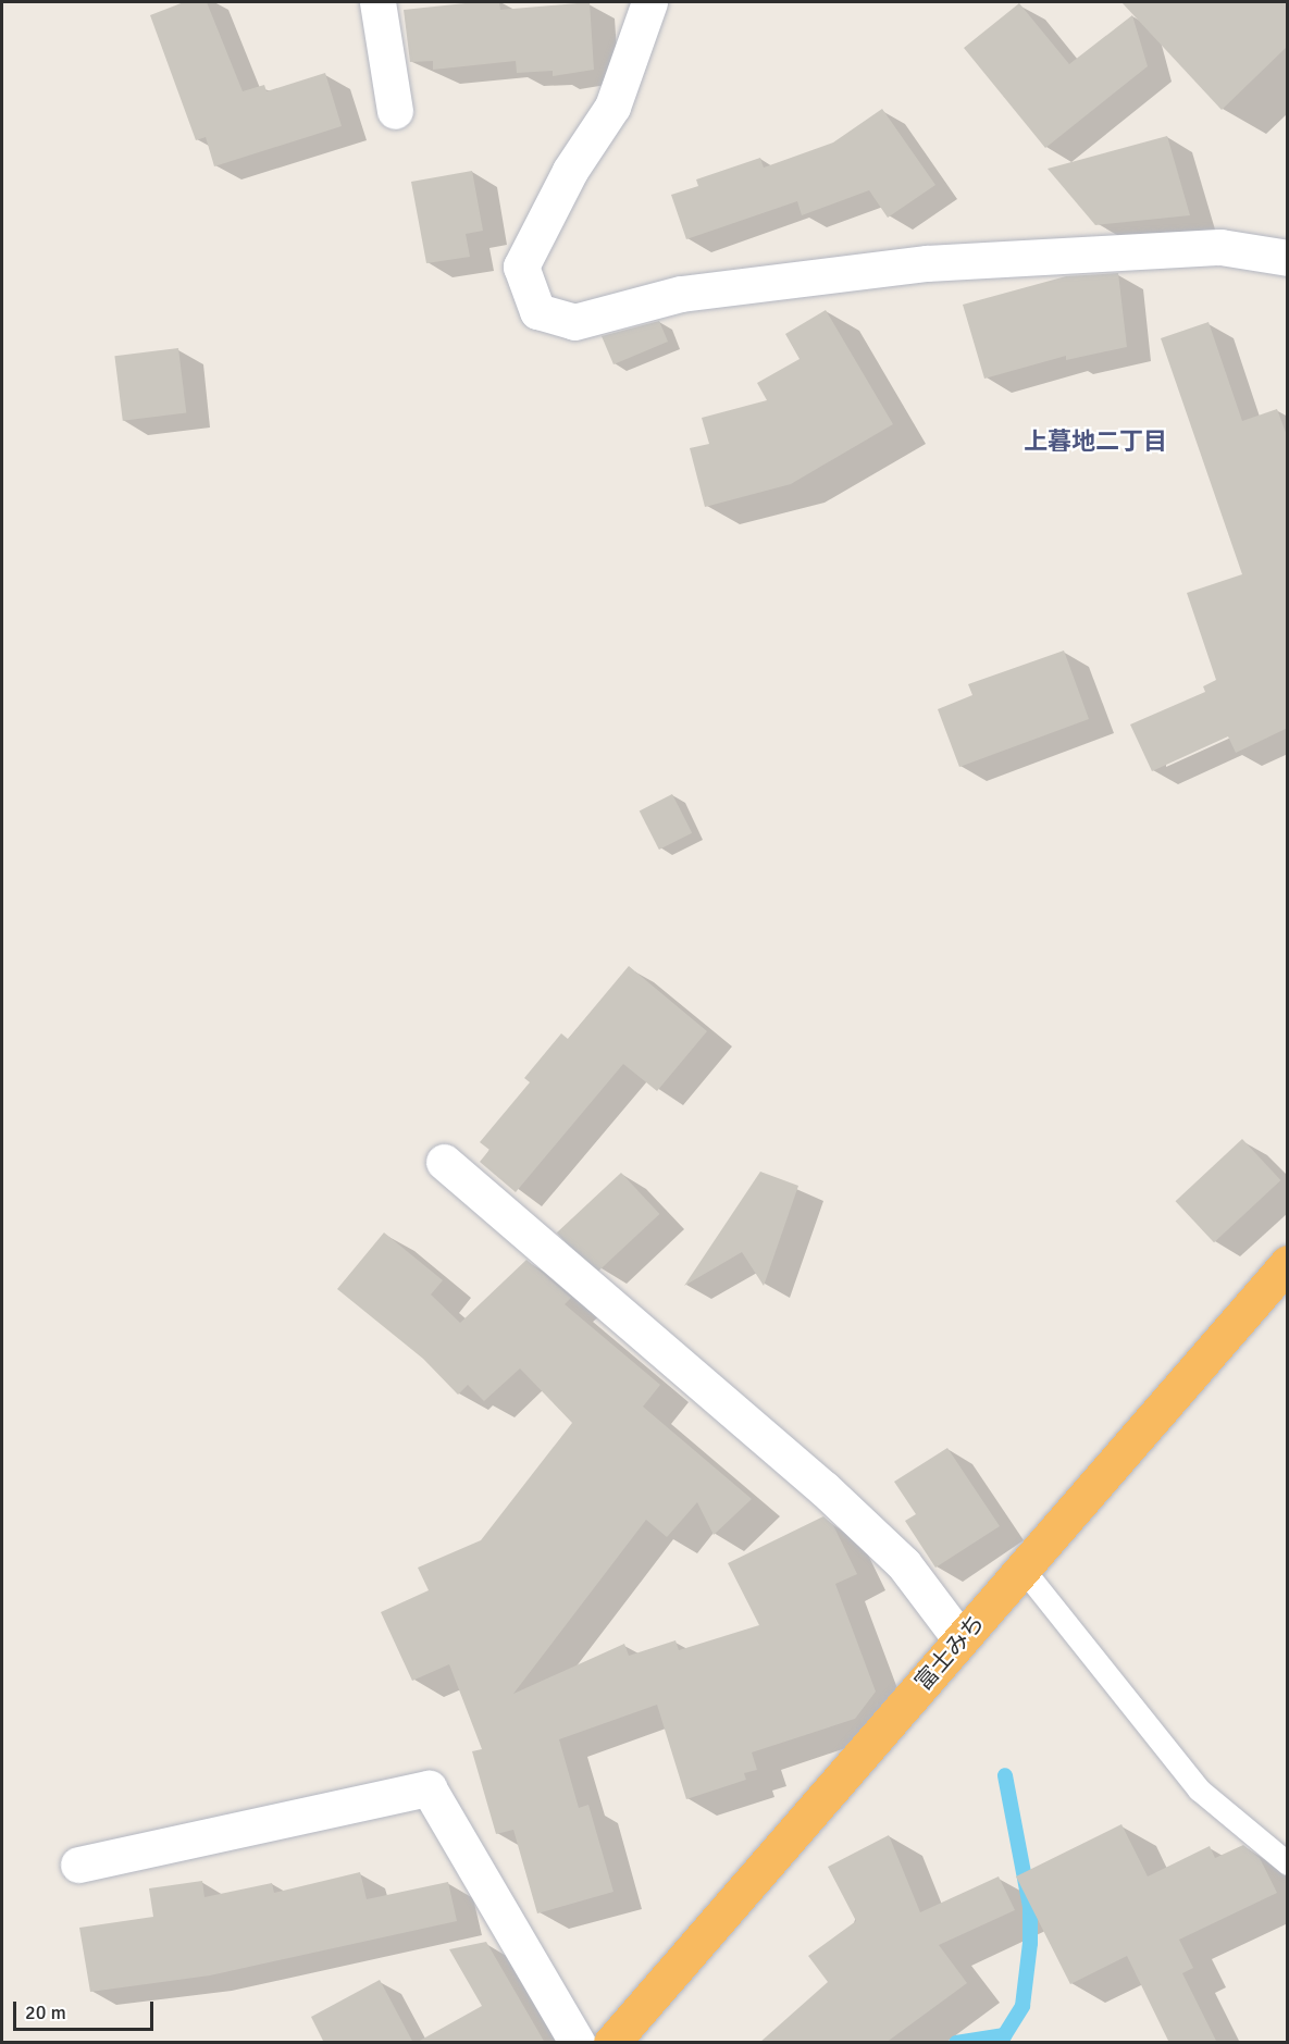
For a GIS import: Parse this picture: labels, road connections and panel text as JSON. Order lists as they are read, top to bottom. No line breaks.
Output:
{"streets":{"highway":["富士みち"]},"districts":["上暮地二丁目"],"scale_bar":"20 m"}
